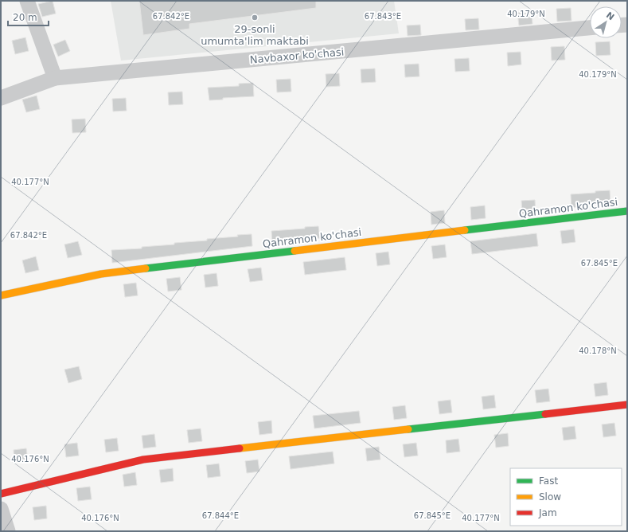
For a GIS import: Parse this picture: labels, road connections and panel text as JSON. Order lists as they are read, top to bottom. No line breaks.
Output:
{"streets":{"street":["Navbaxor ko'chasi","Qahramon ko'chasi"]},"places":["29-sonli umumta'lim maktabi"],"legend":["Fast","Slow","Jam"],"scale_bar":"20 m","north":"top right","coordinates":["40.179°N","67.842°E","67.843°E","40.177°N","67.845°E","40.178°N","40.176°N","67.844°E"]}
